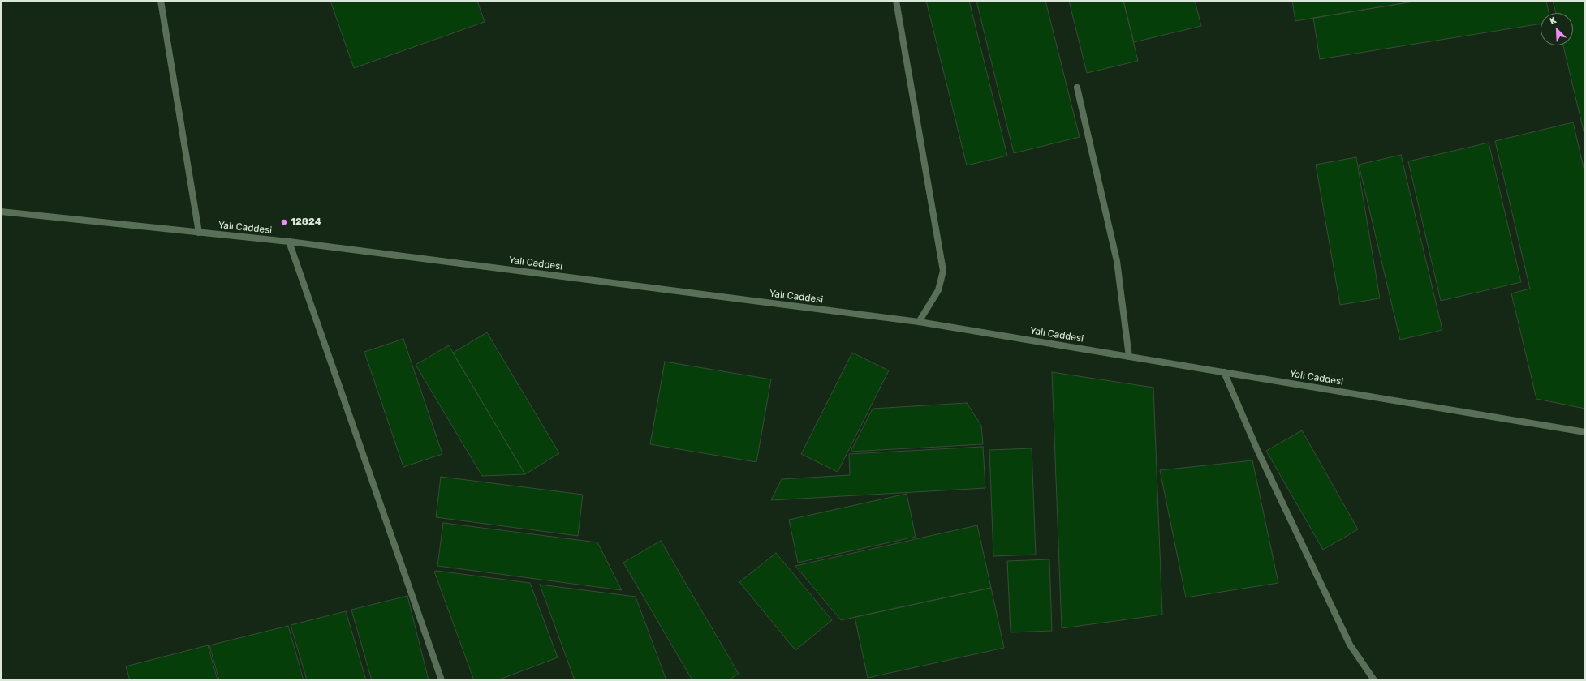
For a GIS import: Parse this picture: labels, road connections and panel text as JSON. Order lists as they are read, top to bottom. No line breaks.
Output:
{"streets":{"street":["Yalı Caddesi"]},"places":["12824"],"north":"top left"}
